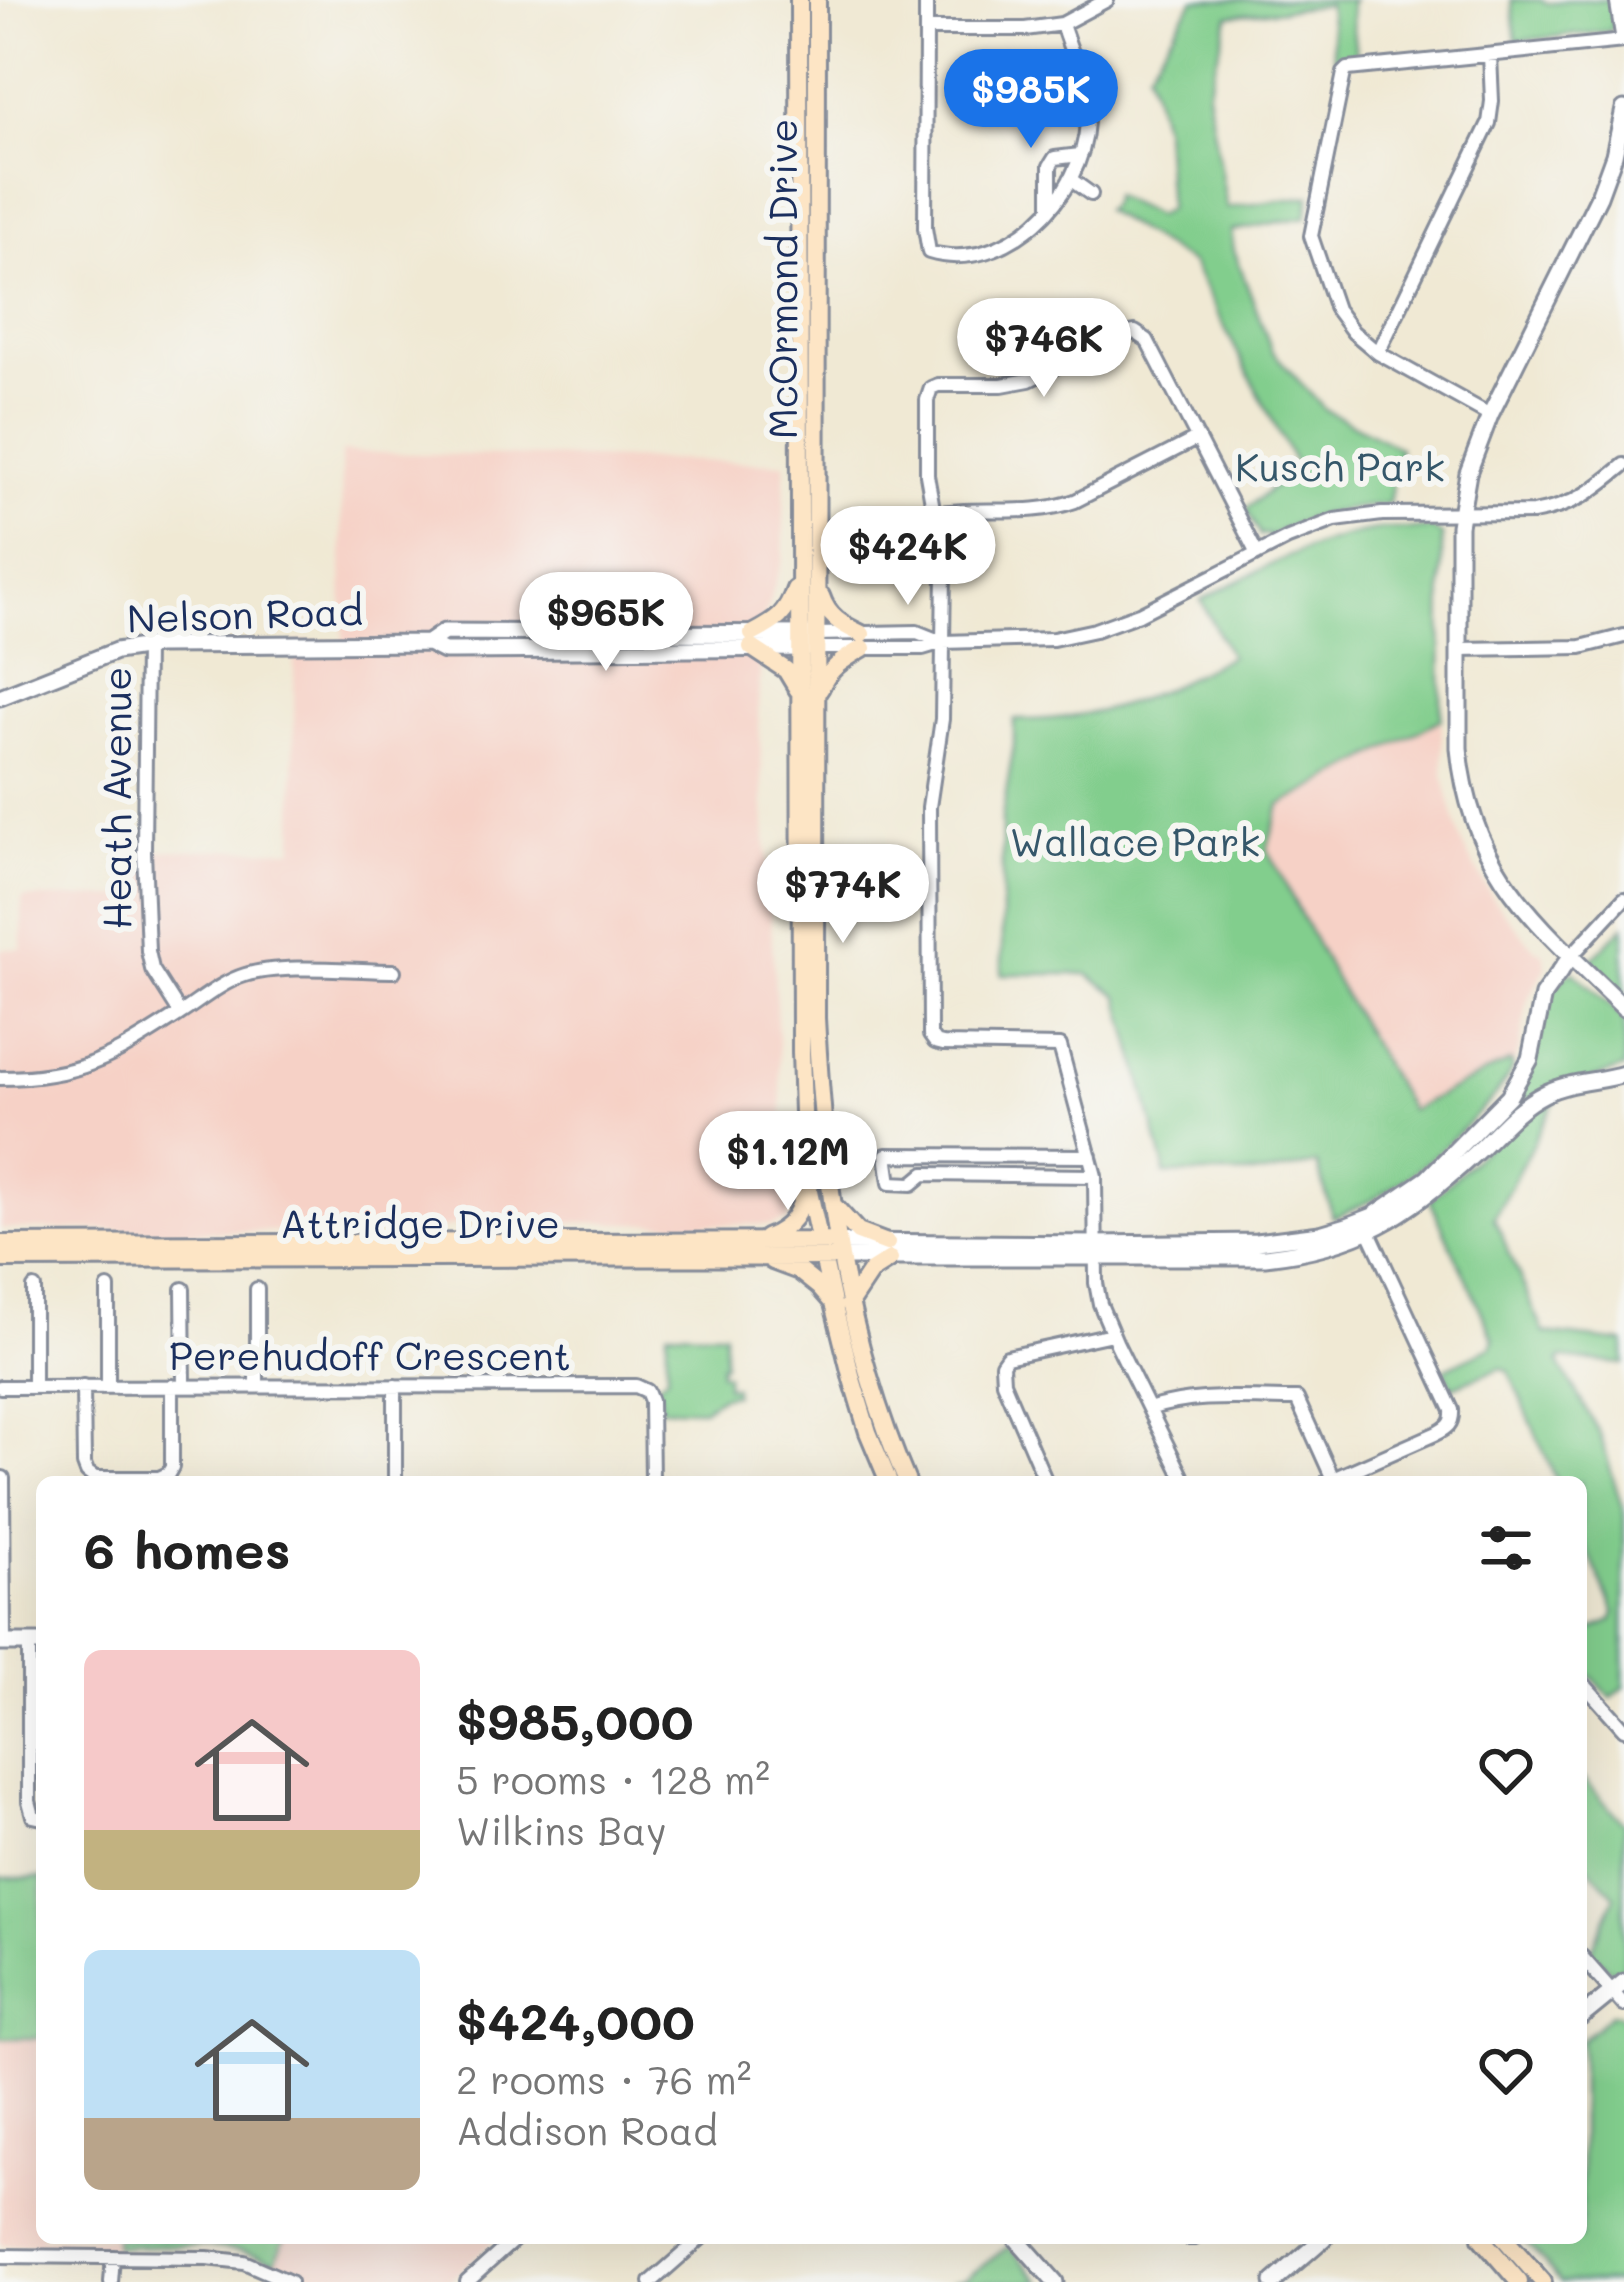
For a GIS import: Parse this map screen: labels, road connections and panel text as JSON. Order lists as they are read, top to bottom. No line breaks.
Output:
{"streets":{"main road":["McOrmond Drive","Attridge Drive"],"street":["Nelson Road","Heath Avenue","Perehudoff Crescent"]},"crossings":[["McOrmond Drive","Nelson Road"],["McOrmond Drive","Attridge Drive"],["Nelson Road","Heath Avenue"]],"parks":["Kusch Park","Wallace Park"],"page":{"price":["$985K","$746K","$424K","$965K","$774K","$1.12M"],"heading":"6 homes","list":[{"name":"$985,000","note":"5 rooms · 128 m² · Wilkins Bay"},{"name":"$424,000","note":"2 rooms · 76 m² · Addison Road"}]}}
